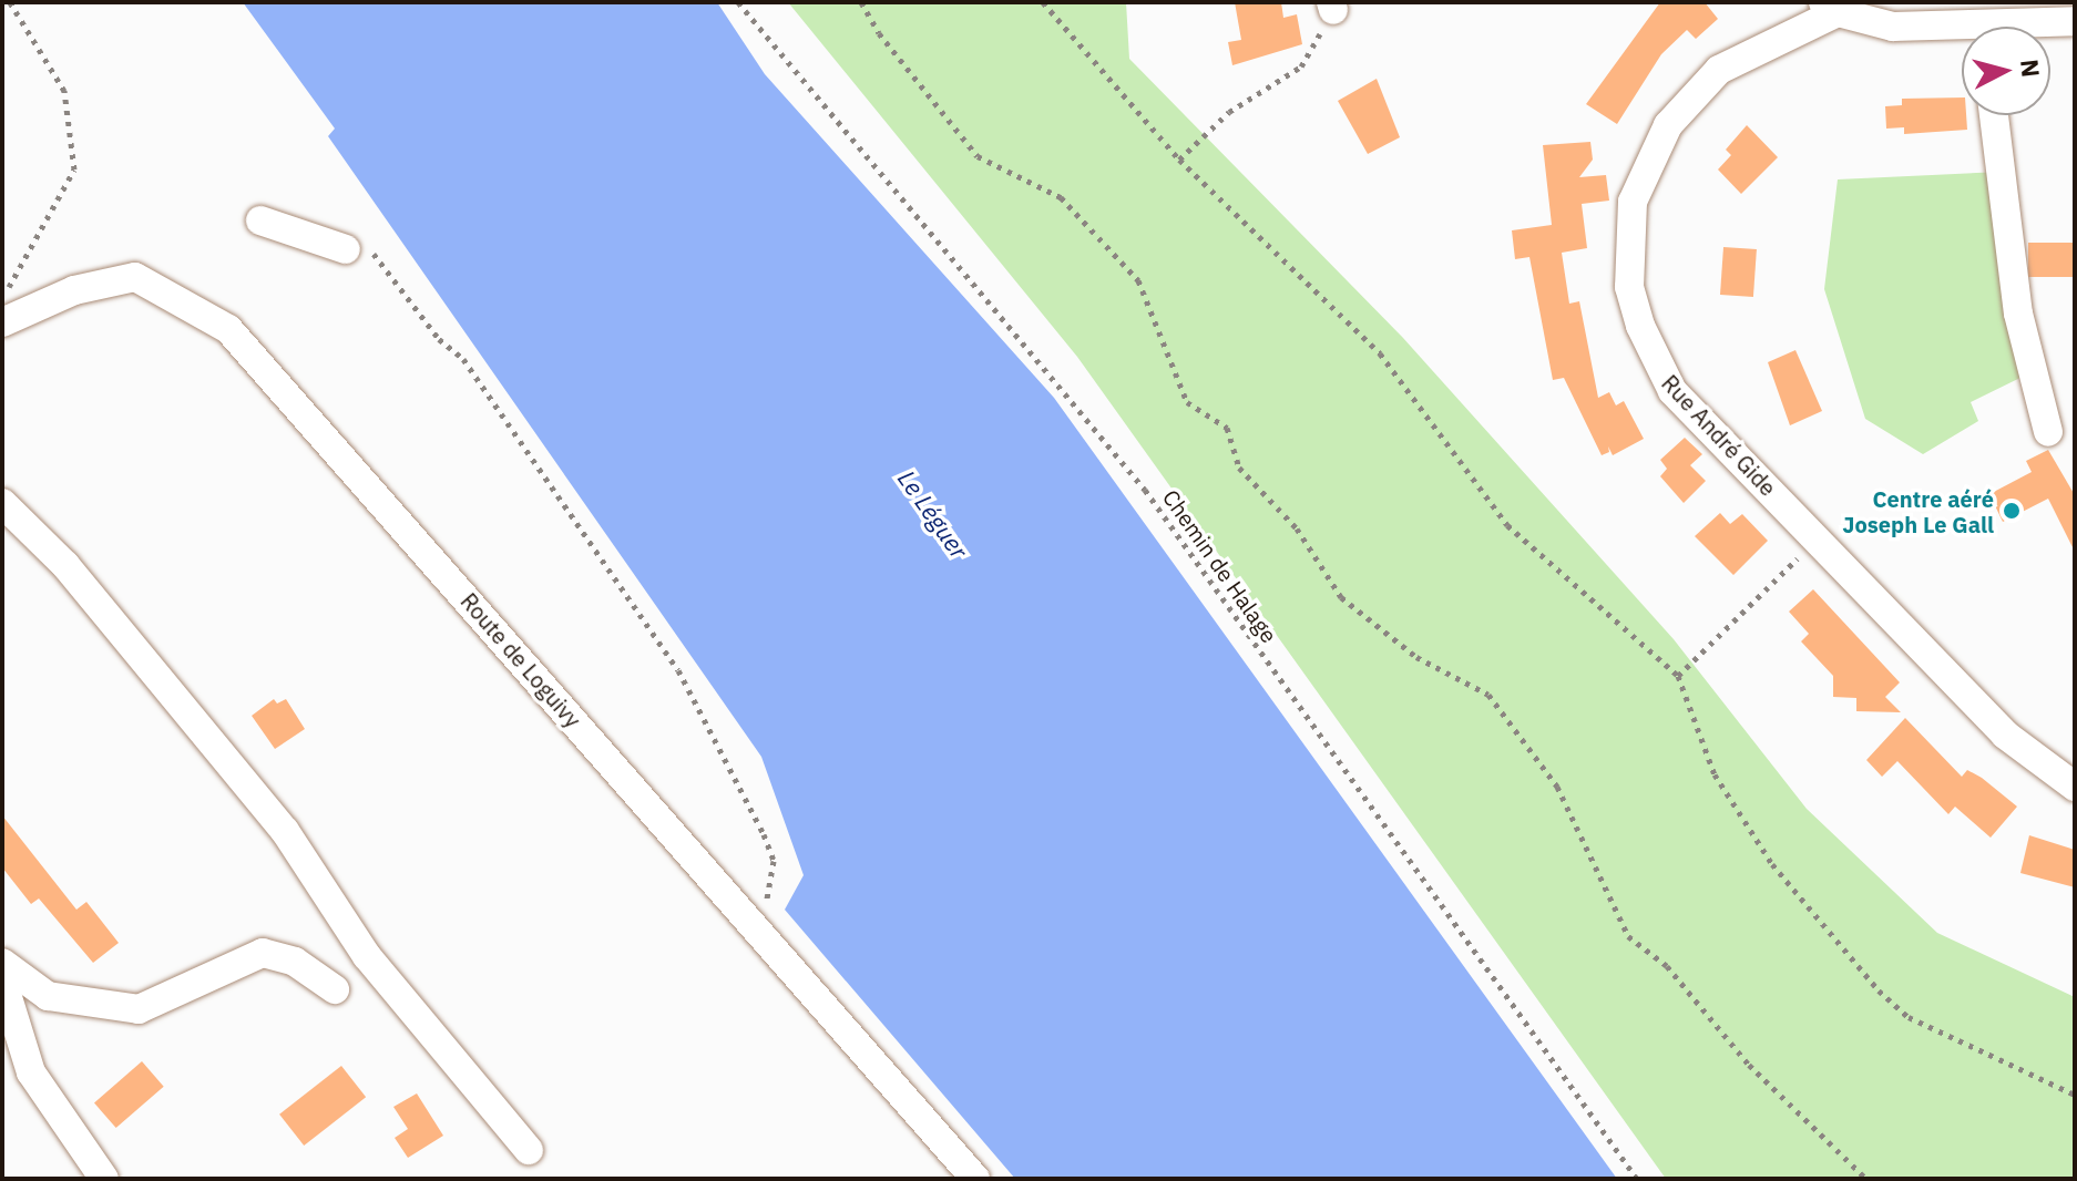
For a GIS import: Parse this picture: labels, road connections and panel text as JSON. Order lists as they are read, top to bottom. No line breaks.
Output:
{"streets":{"street":["Rue André Gide","Route de Loguivy"],"path":["Chemin de Halage"]},"water":["Le Léguer"],"places":["Centre aéré Joseph Le Gall"],"north":"right"}
